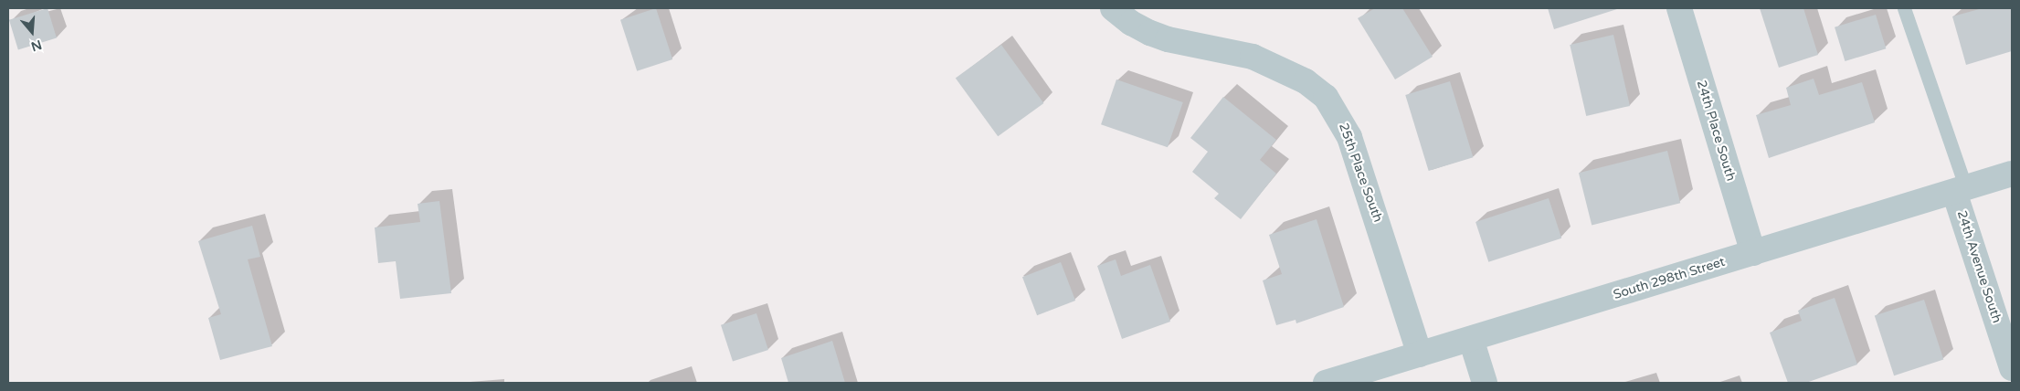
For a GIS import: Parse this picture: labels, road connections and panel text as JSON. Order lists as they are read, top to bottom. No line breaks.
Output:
{"streets":{"street":["24th Place South","25th Place South","24th Avenue South","South 298th Street"]},"crossings":[["24th Place South","South 298th Street"],["25th Place South","South 298th Street"],["24th Avenue South","South 298th Street"]],"north":"bottom"}
